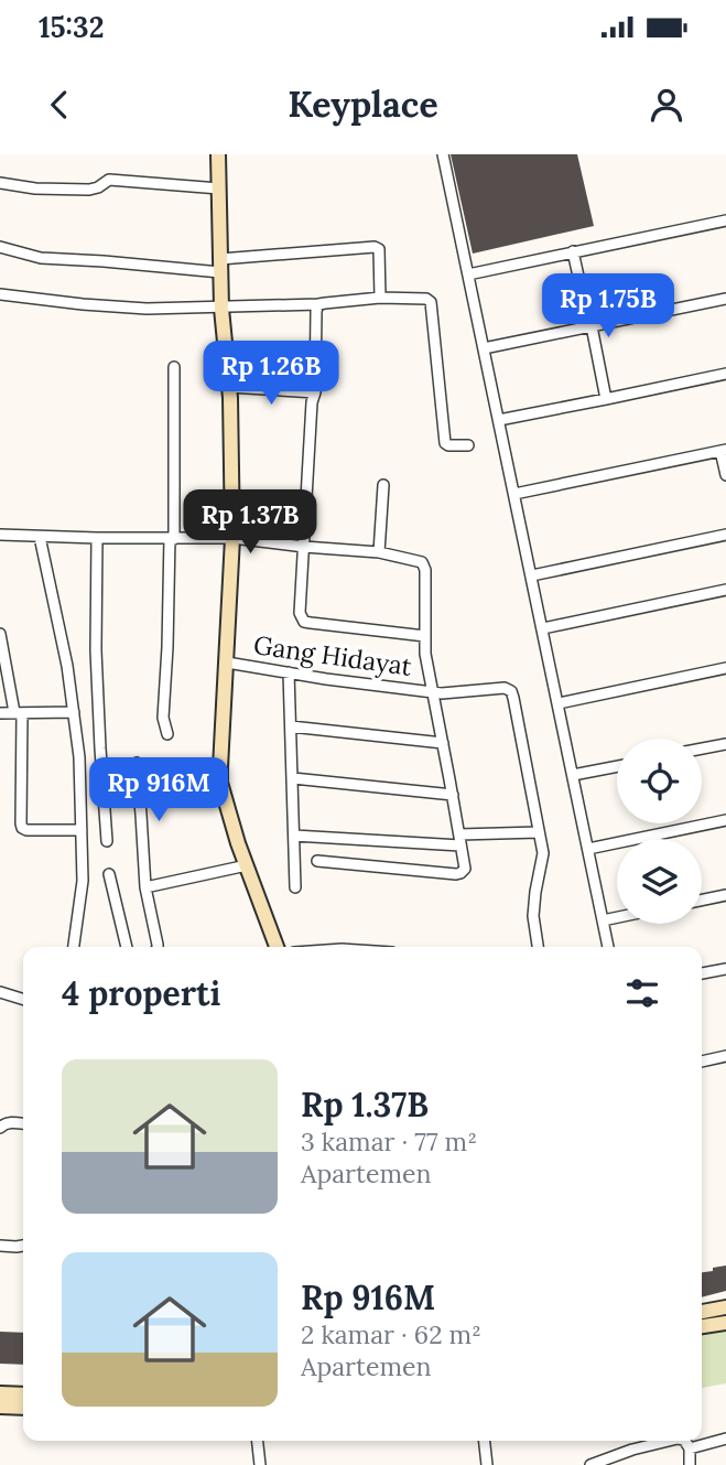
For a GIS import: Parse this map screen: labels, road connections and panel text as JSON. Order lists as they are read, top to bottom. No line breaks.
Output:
{"streets":{"street":["Gang Hidayat"]},"page":{"status":"15:32","header":"Keyplace","price":["Rp 1.75B","Rp 1.26B","Rp 1.37B","Rp 916M"],"heading":"4 properti","list":[{"name":"Rp 1.37B","note":"3 kamar · 77 m² · Apartemen"},{"name":"Rp 916M","note":"2 kamar · 62 m² · Apartemen"}]}}
